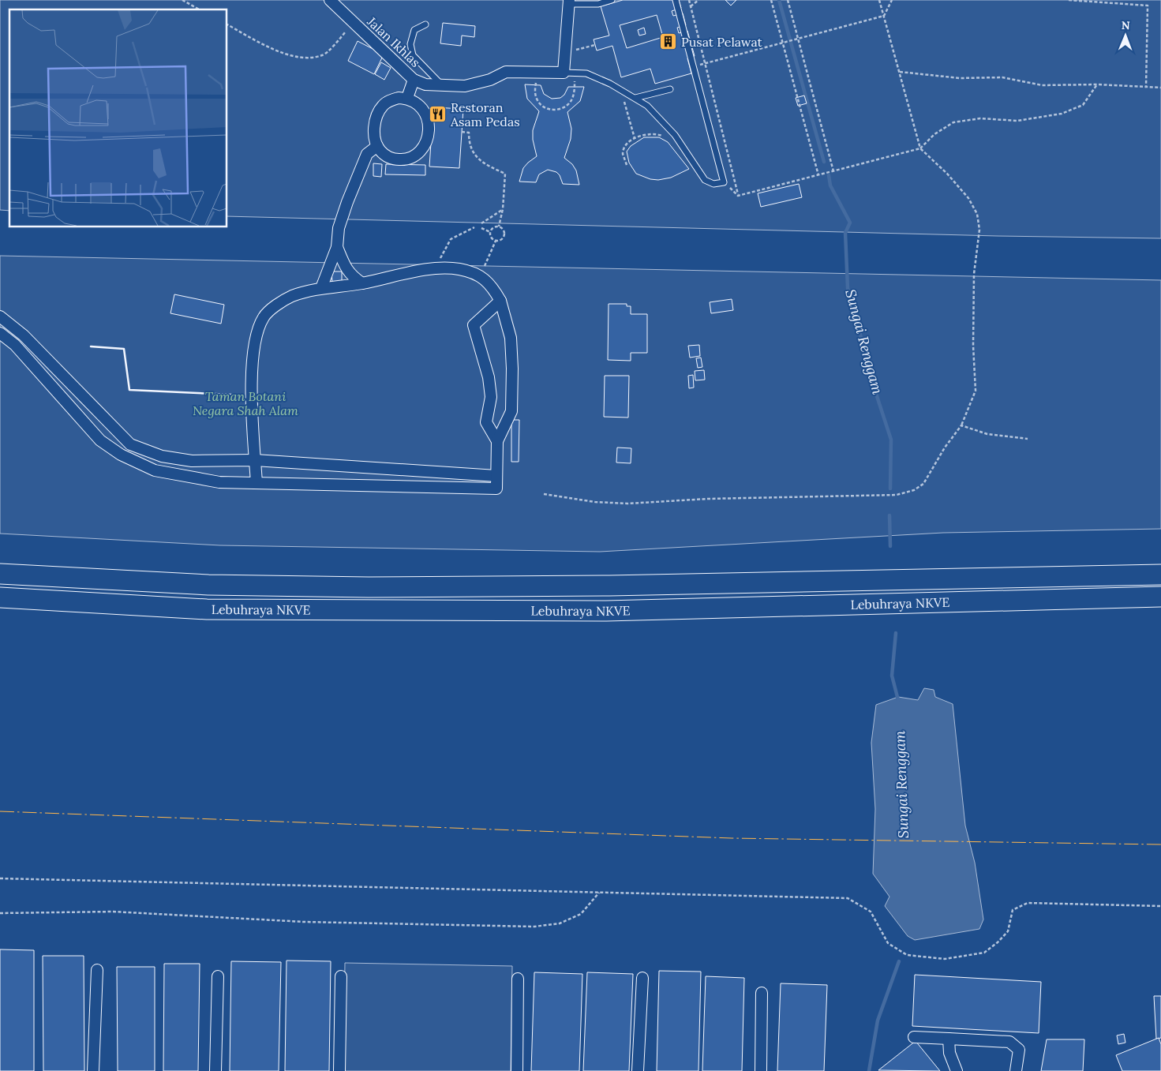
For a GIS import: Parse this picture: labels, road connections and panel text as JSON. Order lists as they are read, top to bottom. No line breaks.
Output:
{"streets":{"highway":["Lebuhraya NKVE"],"street":["Jalan Ikhlas"]},"water":["Sungai Renggam"],"parks":["Taman Botani Negara Shah Alam"],"places":{"building":["Pusat Pelawat"],"restaurant":["Restoran Asam Pedas"]},"north":"top"}
